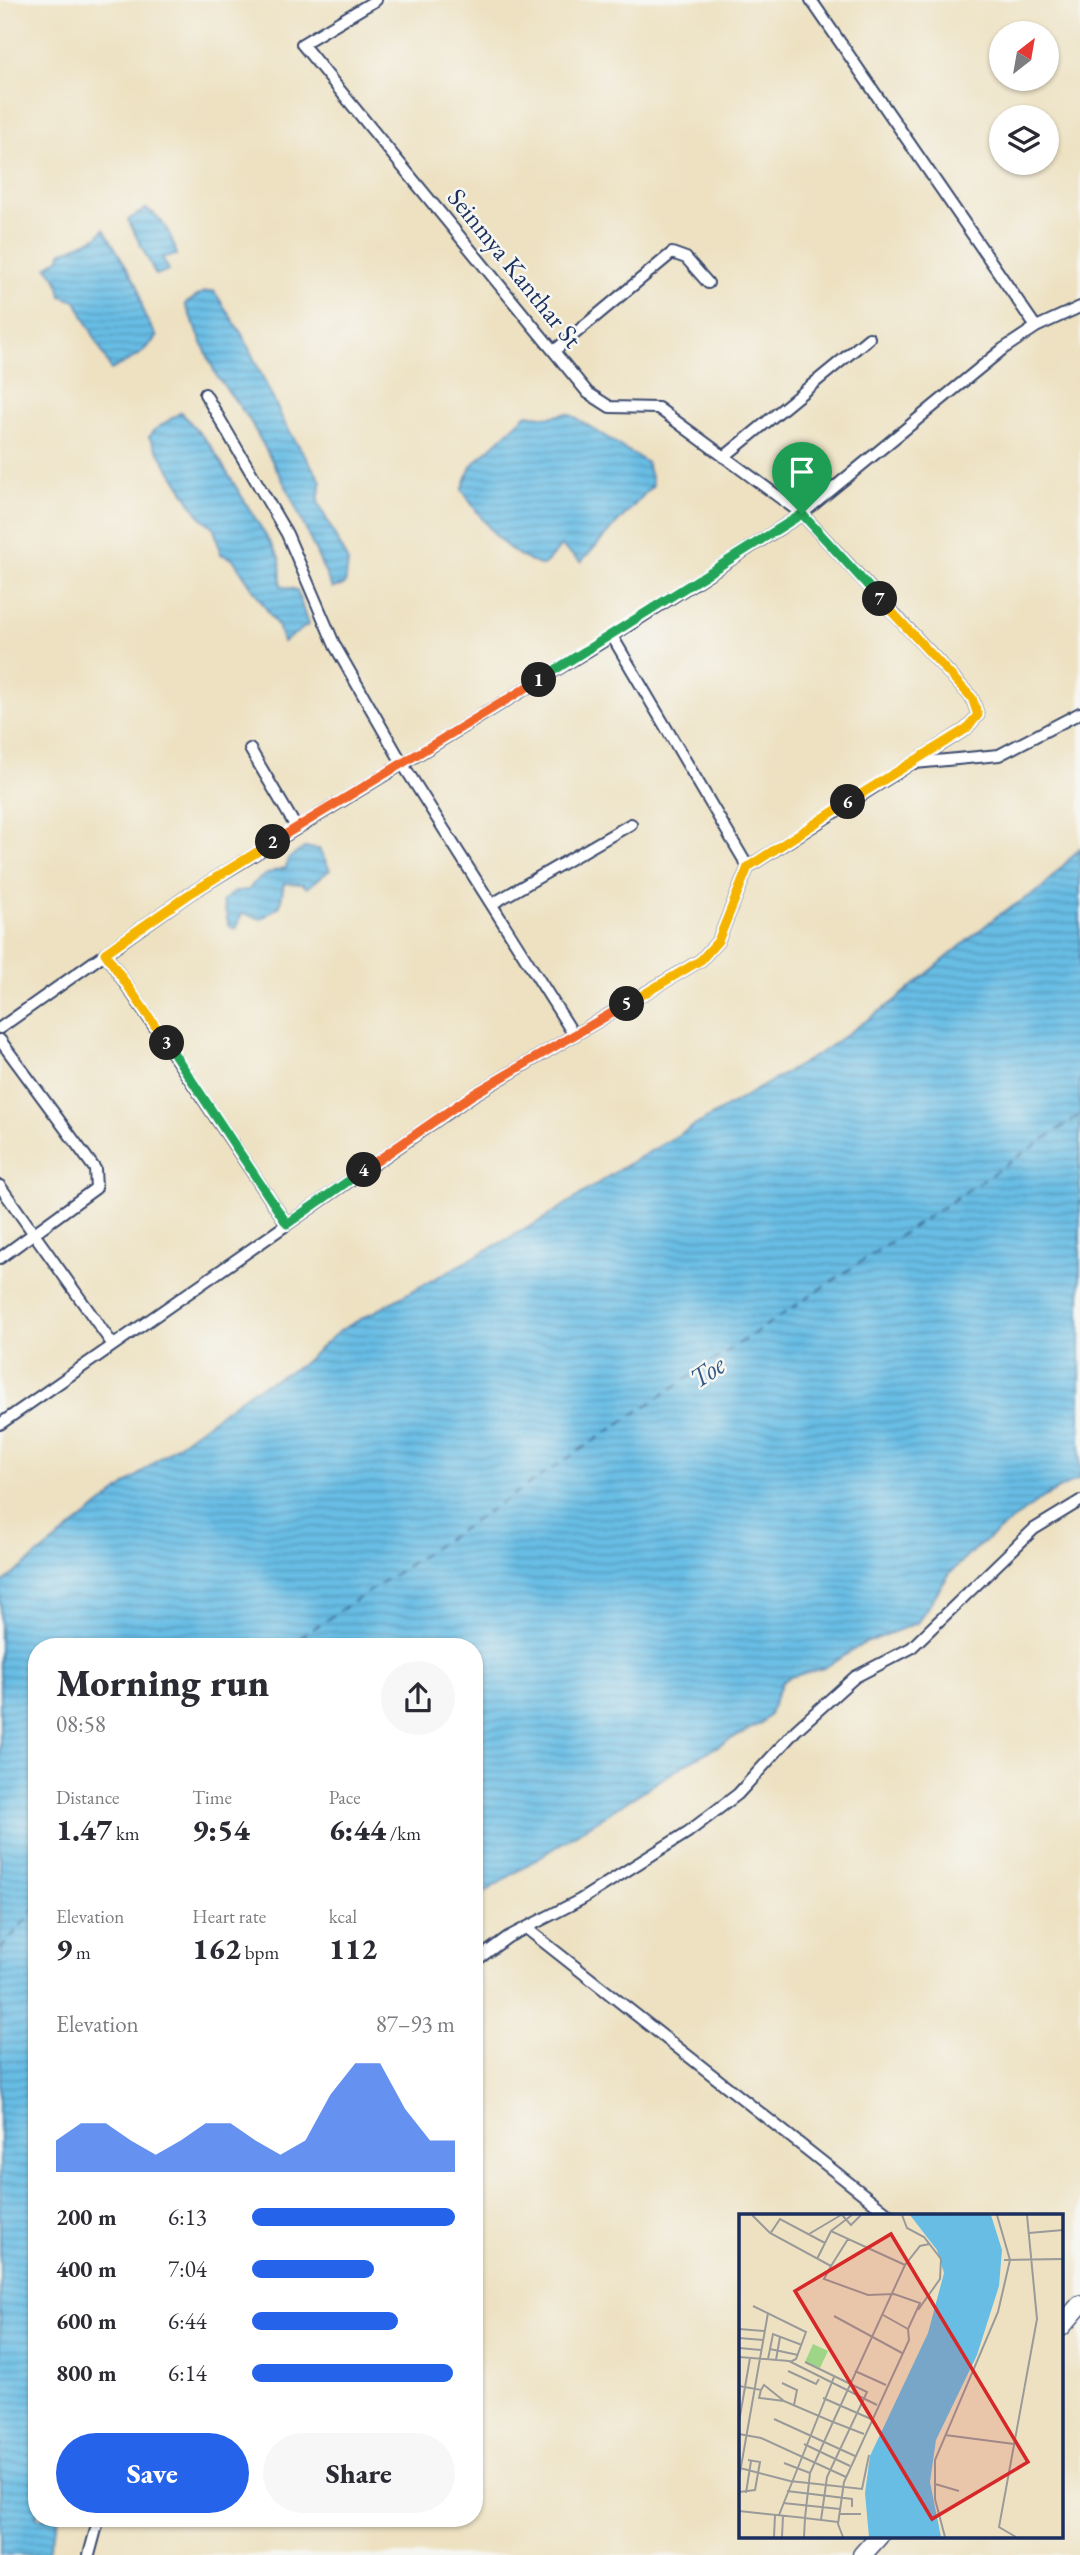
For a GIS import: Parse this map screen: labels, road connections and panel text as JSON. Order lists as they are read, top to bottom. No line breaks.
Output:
{"streets":{"street":["Seinmya Kanthar St"]},"water":["Toe"],"north":"top right","page":{"pins":["7","1","6","2","5","3","4"],"heading":["Morning run","08:58"],"stats":[["Distance","1.47 km"],["Time","9:54"],["Pace","6:44 /km"],["Elevation","9 m"],["Heart rate","162 bpm"],["kcal","112"]],"chart":["Elevation","87–93 m"],"list":[{"name":"200 m","note":"6:13"},{"name":"400 m","note":"7:04"},{"name":"600 m","note":"6:44"},{"name":"800 m","note":"6:14"}],"buttons":["Save","Share"]}}
